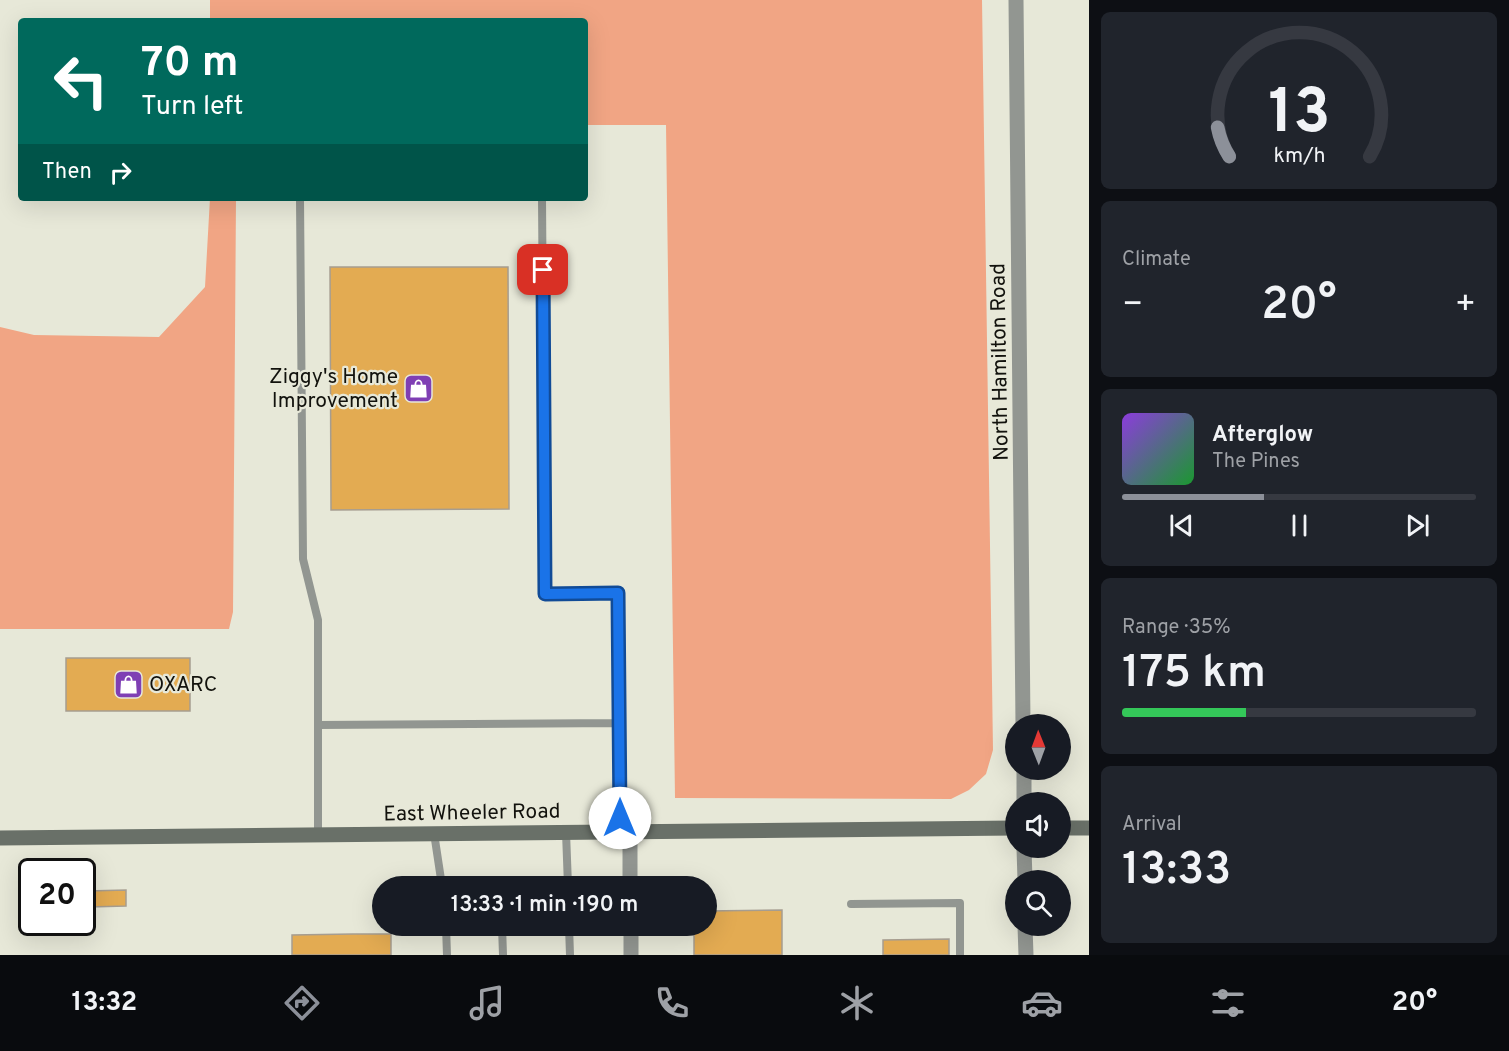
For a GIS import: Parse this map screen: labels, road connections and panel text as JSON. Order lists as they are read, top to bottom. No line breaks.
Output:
{"streets":{"main road":["East Wheeler Road"],"street":["North Hamilton Road"]},"places":{"shop":["Ziggy's Home Improvement","OXARC"]},"north":"top","page":{"turn":["70 m","Turn left"],"then":"Then","tile":["Climate",["Range · 35%","175 km"],["Arrival","13:33"]],"heat":["−","20°","+"],"song":["Afterglow","The Pines"],"limit":"20","trip":"13:33 · 1 min · 190 m","tabs":["13:32","20°"],"gauge":["13","km/h"]}}
